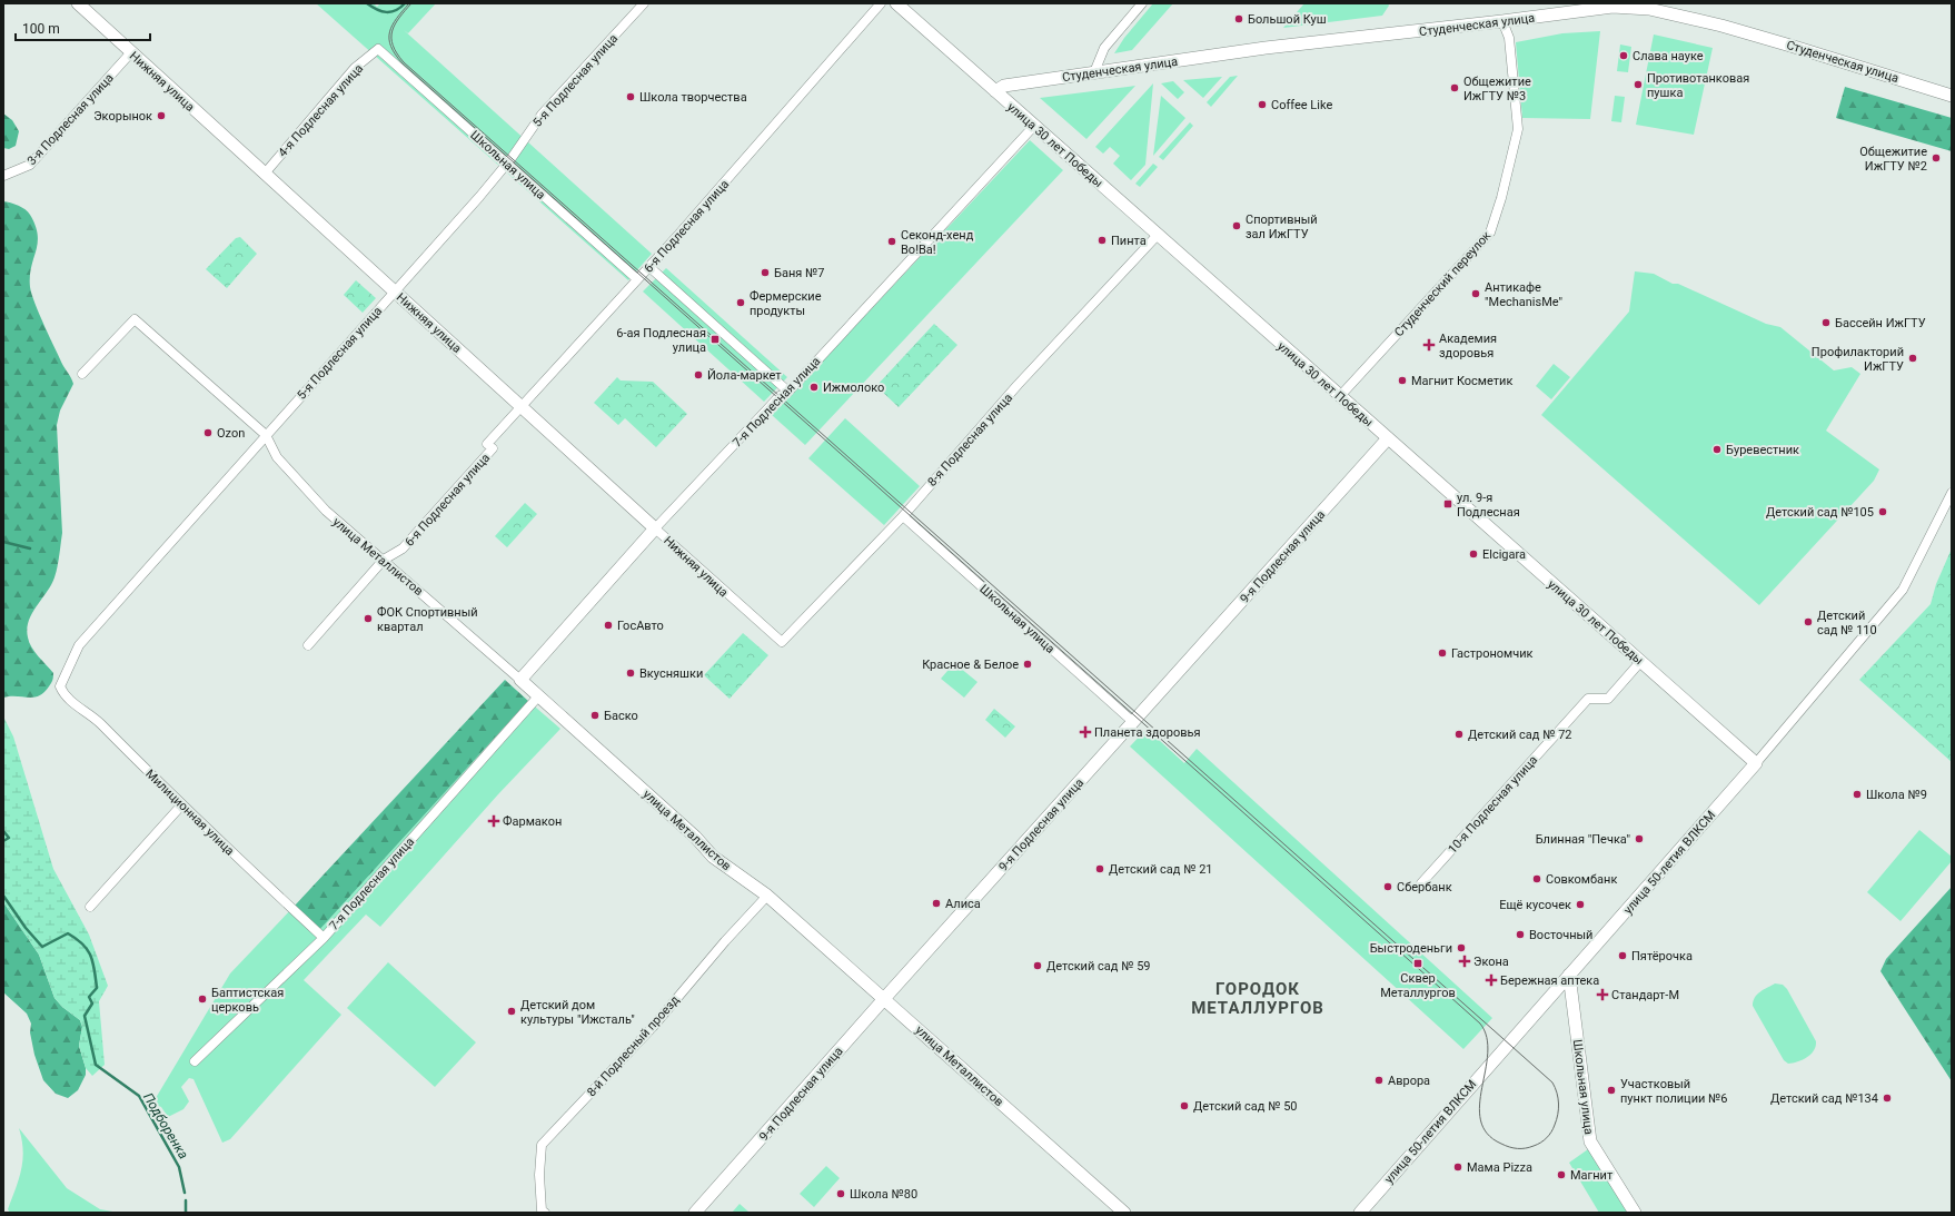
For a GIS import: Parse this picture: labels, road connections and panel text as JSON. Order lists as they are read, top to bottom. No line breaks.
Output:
{"streets":{"street":["Студенческая улица","5-я Подлесная улица","Нижняя улица","4-я Подлесная улица","3-я Подлесная улица","улица 30 лет Победы","Школьная улица","6-я Подлесная улица","Студенческий переулок","7-я Подлесная улица","8-я Подлесная улица","улица Металлистов","9-я Подлесная улица","10-я Подлесная улица","Милиционная улица","улица 50-летия ВЛКСМ","8-й Подлесный проезд"]},"crossings":[["Студенческая улица","улица 30 лет Победы"],["Студенческая улица","Студенческий переулок"],["5-я Подлесная улица","Нижняя улица"],["5-я Подлесная улица","Школьная улица"],["5-я Подлесная улица","улица Металлистов"],["5-я Подлесная улица","Милиционная улица"],["Нижняя улица","4-я Подлесная улица"],["Нижняя улица","3-я Подлесная улица"],["Нижняя улица","6-я Подлесная улица"],["Нижняя улица","7-я Подлесная улица"],["Нижняя улица","8-я Подлесная улица"],["4-я Подлесная улица","Школьная улица"],["улица 30 лет Победы","Студенческий переулок"],["улица 30 лет Победы","7-я Подлесная улица"],["улица 30 лет Победы","8-я Подлесная улица"],["улица 30 лет Победы","9-я Подлесная улица"],["улица 30 лет Победы","10-я Подлесная улица"],["улица 30 лет Победы","улица 50-летия ВЛКСМ"],["Школьная улица","6-я Подлесная улица"],["Школьная улица","8-я Подлесная улица"],["Школьная улица","9-я Подлесная улица"],["Школьная улица","улица 50-летия ВЛКСМ"],["6-я Подлесная улица","улица Металлистов"],["7-я Подлесная улица","улица Металлистов"],["7-я Подлесная улица","Милиционная улица"],["улица Металлистов","9-я Подлесная улица"],["улица Металлистов","8-й Подлесный проезд"]],"districts":["ГОРОДОК МЕТАЛЛУРГОВ"],"water":["Подборенка"],"places":{"other":["Большой Куш","Слава науке","Противотанковая пушка","Общежитие ИжГТУ №3","Школа творчества","Coffee Like","Экорынок","Общежитие ИжГТУ №2","Спортивный зал ИжГТУ","Пинта","Секонд-хенд Во!Ва!","Баня №7","Антикафе \"MechanisMe\"","Фермерские продукты","Бассейн ИжГТУ","Профилакторий ИжГТУ","Йола-маркет","Магнит Косметик","Ижмолоко","Ozon","Буревестник","Детский сад №105","Elcigara","ФОК Спортивный квартал","Детский сад № 110","ГосАвто","Гастрономчик","Красное & Белое","Вкусняшки","Баско","Детский сад № 72","Школа №9","Блинная \"Печка\"","Детский сад № 21","Совкомбанк","Сбербанк","Алиса","Ещё кусочек","Восточный","Быстроденьги","Пятёрочка","Детский сад № 59","Баптистская церковь","Детский дом культуры \"Ижсталь\"","Аврора","Участковый пункт полиции №6","Детский сад №134","Детский сад № 50","Мама Pizza","Магнит","Школа №80"],"transit":["6-ая Подлесная улица","ул. 9-я Подлесная","Сквер Металлургов"],"health":["Академия здоровья","Планета здоровья","Фармакон","Экона","Бережная аптека","Стандарт-М"]},"scale_bar":"100 m"}
